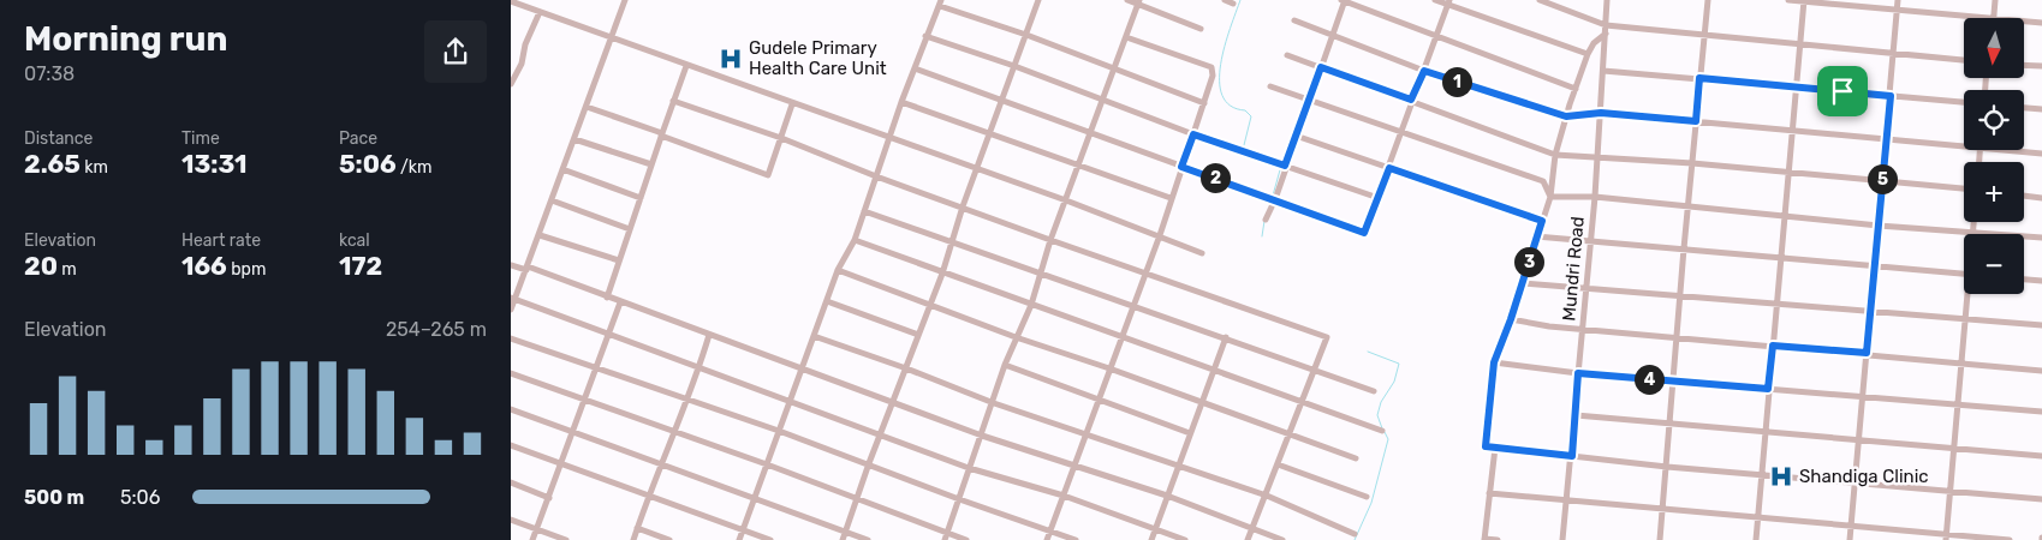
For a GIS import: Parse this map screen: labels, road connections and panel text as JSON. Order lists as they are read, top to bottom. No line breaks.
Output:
{"streets":{"street":["Mundri Road"]},"places":{"hospital":["Gudele Primary Health Care Unit","Shandiga Clinic"]},"north":"bottom","page":{"heading":["Morning run","07:38"],"map_buttons":["+","−"],"pins":["1","2","5","3","4"],"stats":[["Distance","2.65 km"],["Time","13:31"],["Pace","5:06 /km"],["Elevation","20 m"],["Heart rate","166 bpm"],["kcal","172"]],"chart":["Elevation","254–265 m"],"list":[{"name":"500 m","note":"5:06"}]}}
